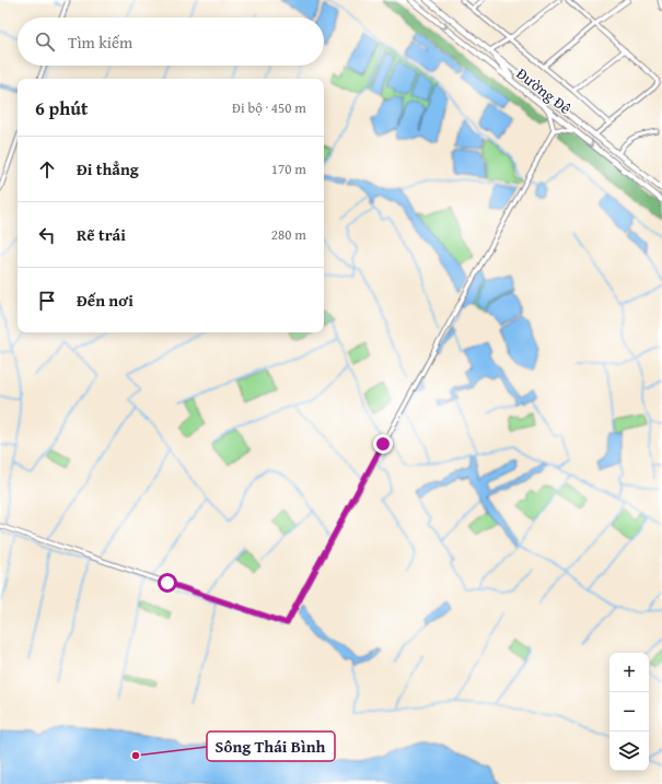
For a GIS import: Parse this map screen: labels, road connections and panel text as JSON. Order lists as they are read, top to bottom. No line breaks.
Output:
{"streets":{"street":["Đường Đê"]},"places":["Sông Thái Bình"],"page":{"search":"Tìm kiếm","heading":["6 phút","Đi bộ · 450 m"],"list":[["Đi thẳng","170 m"],["Rẽ trái","280 m"],"Đến nơi"],"map_buttons":["+","−"]}}
